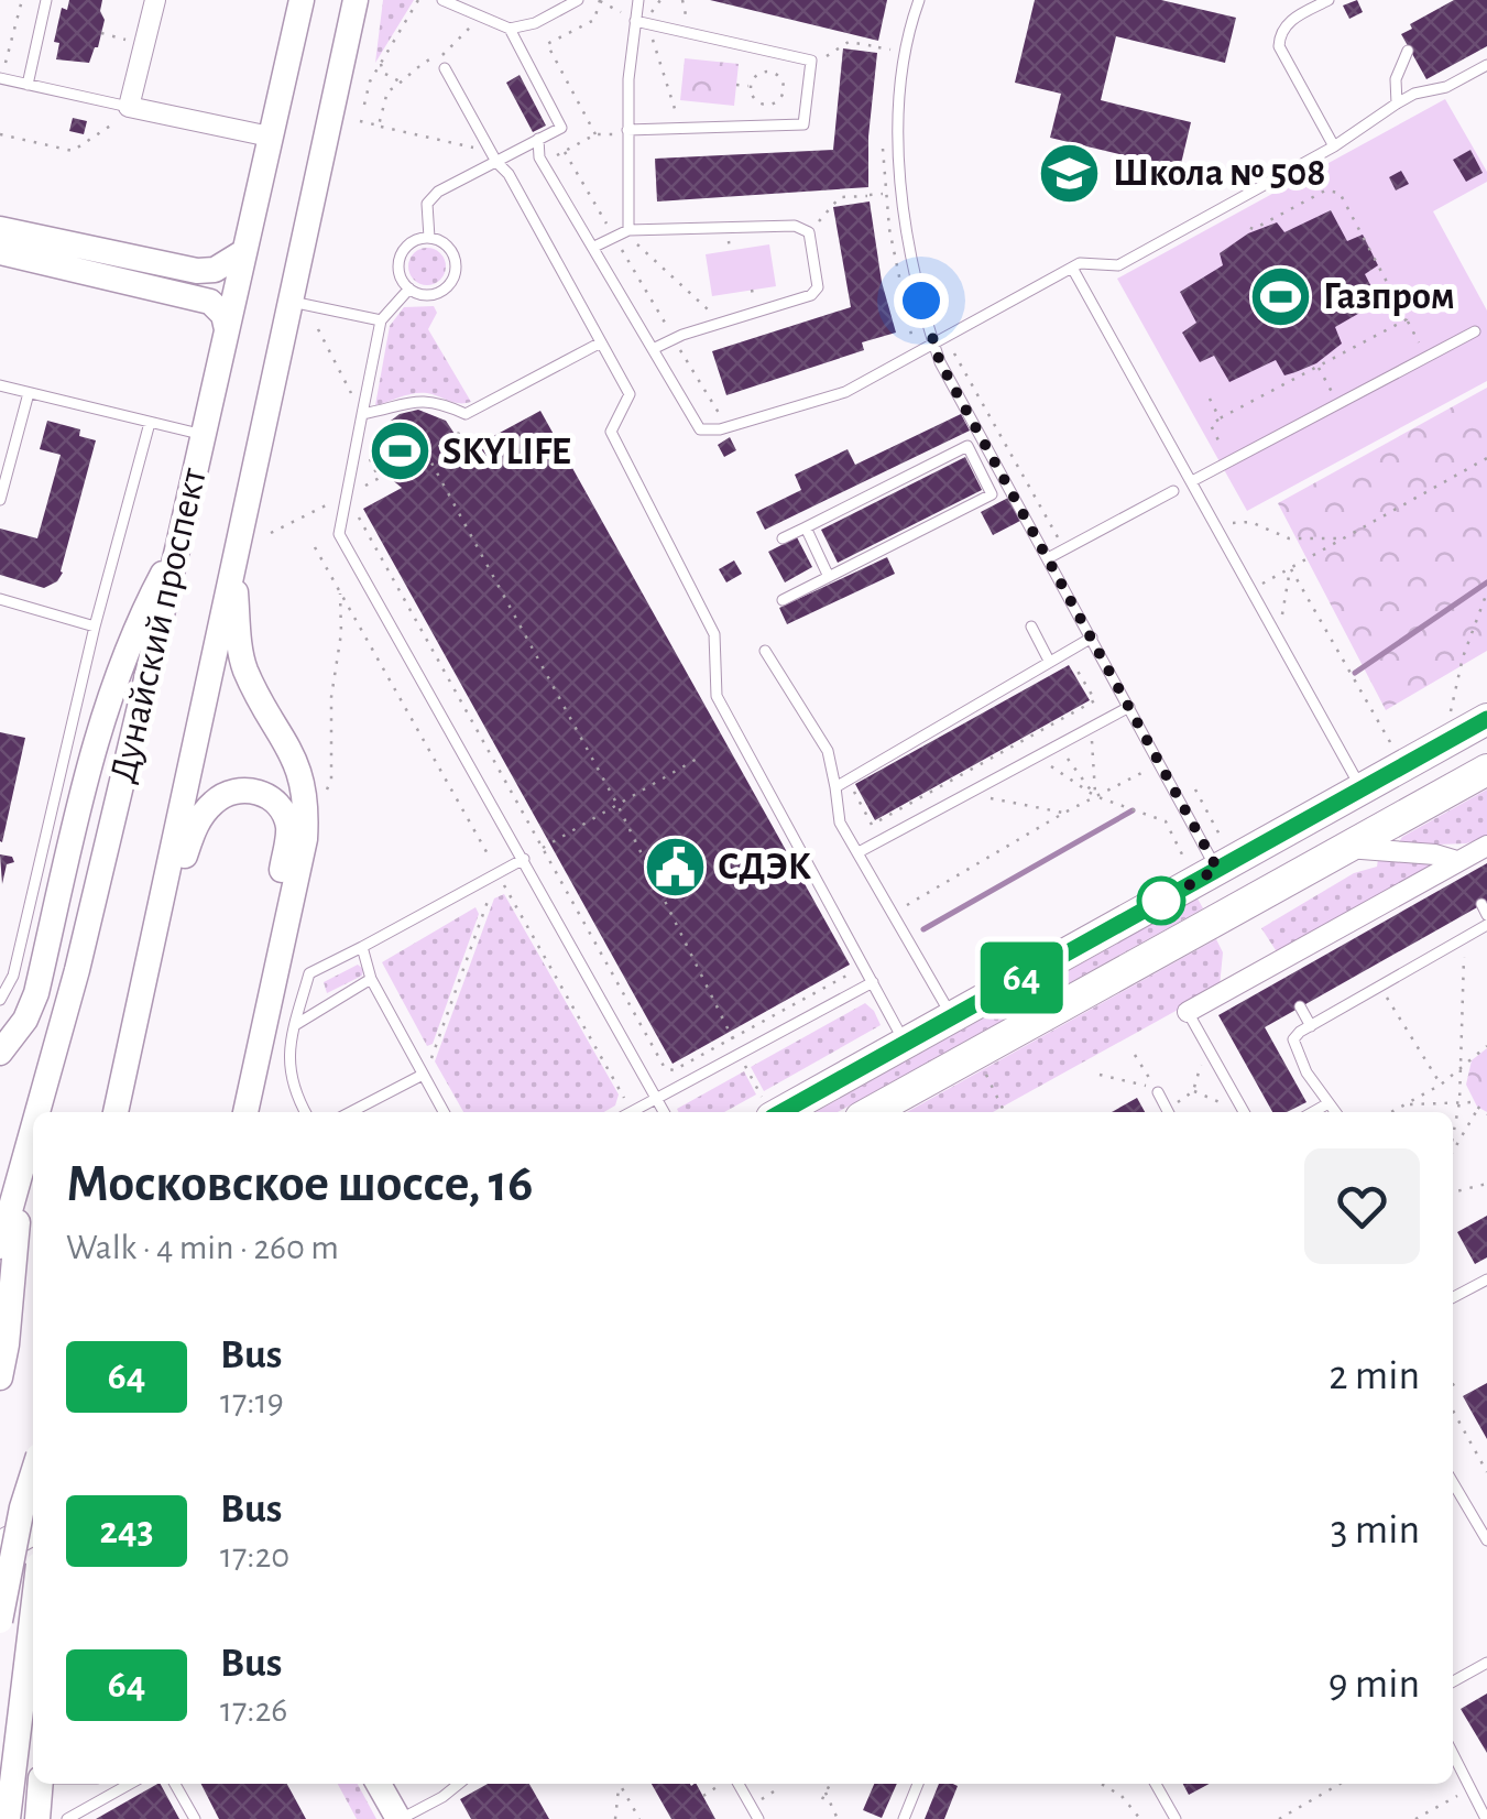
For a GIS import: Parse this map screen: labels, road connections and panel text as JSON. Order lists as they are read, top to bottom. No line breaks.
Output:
{"streets":{"main road":["Дунайский проспект"]},"places":{"school or university":["Школа № 508"],"sports":["Газпром","SKYLIFE"],"public building":["СДЭК"]},"lines":["bus line 64"],"page":{"on_map":"64","heading":["Московское шоссе, 16","Walk · 4 min · 260 m"],"list":[{"mark":"64","name":"Bus","note":"17:19","value":"2 min"},{"mark":"243","name":"Bus","note":"17:20","value":"3 min"},{"mark":"64","name":"Bus","note":"17:26","value":"9 min"}]}}
